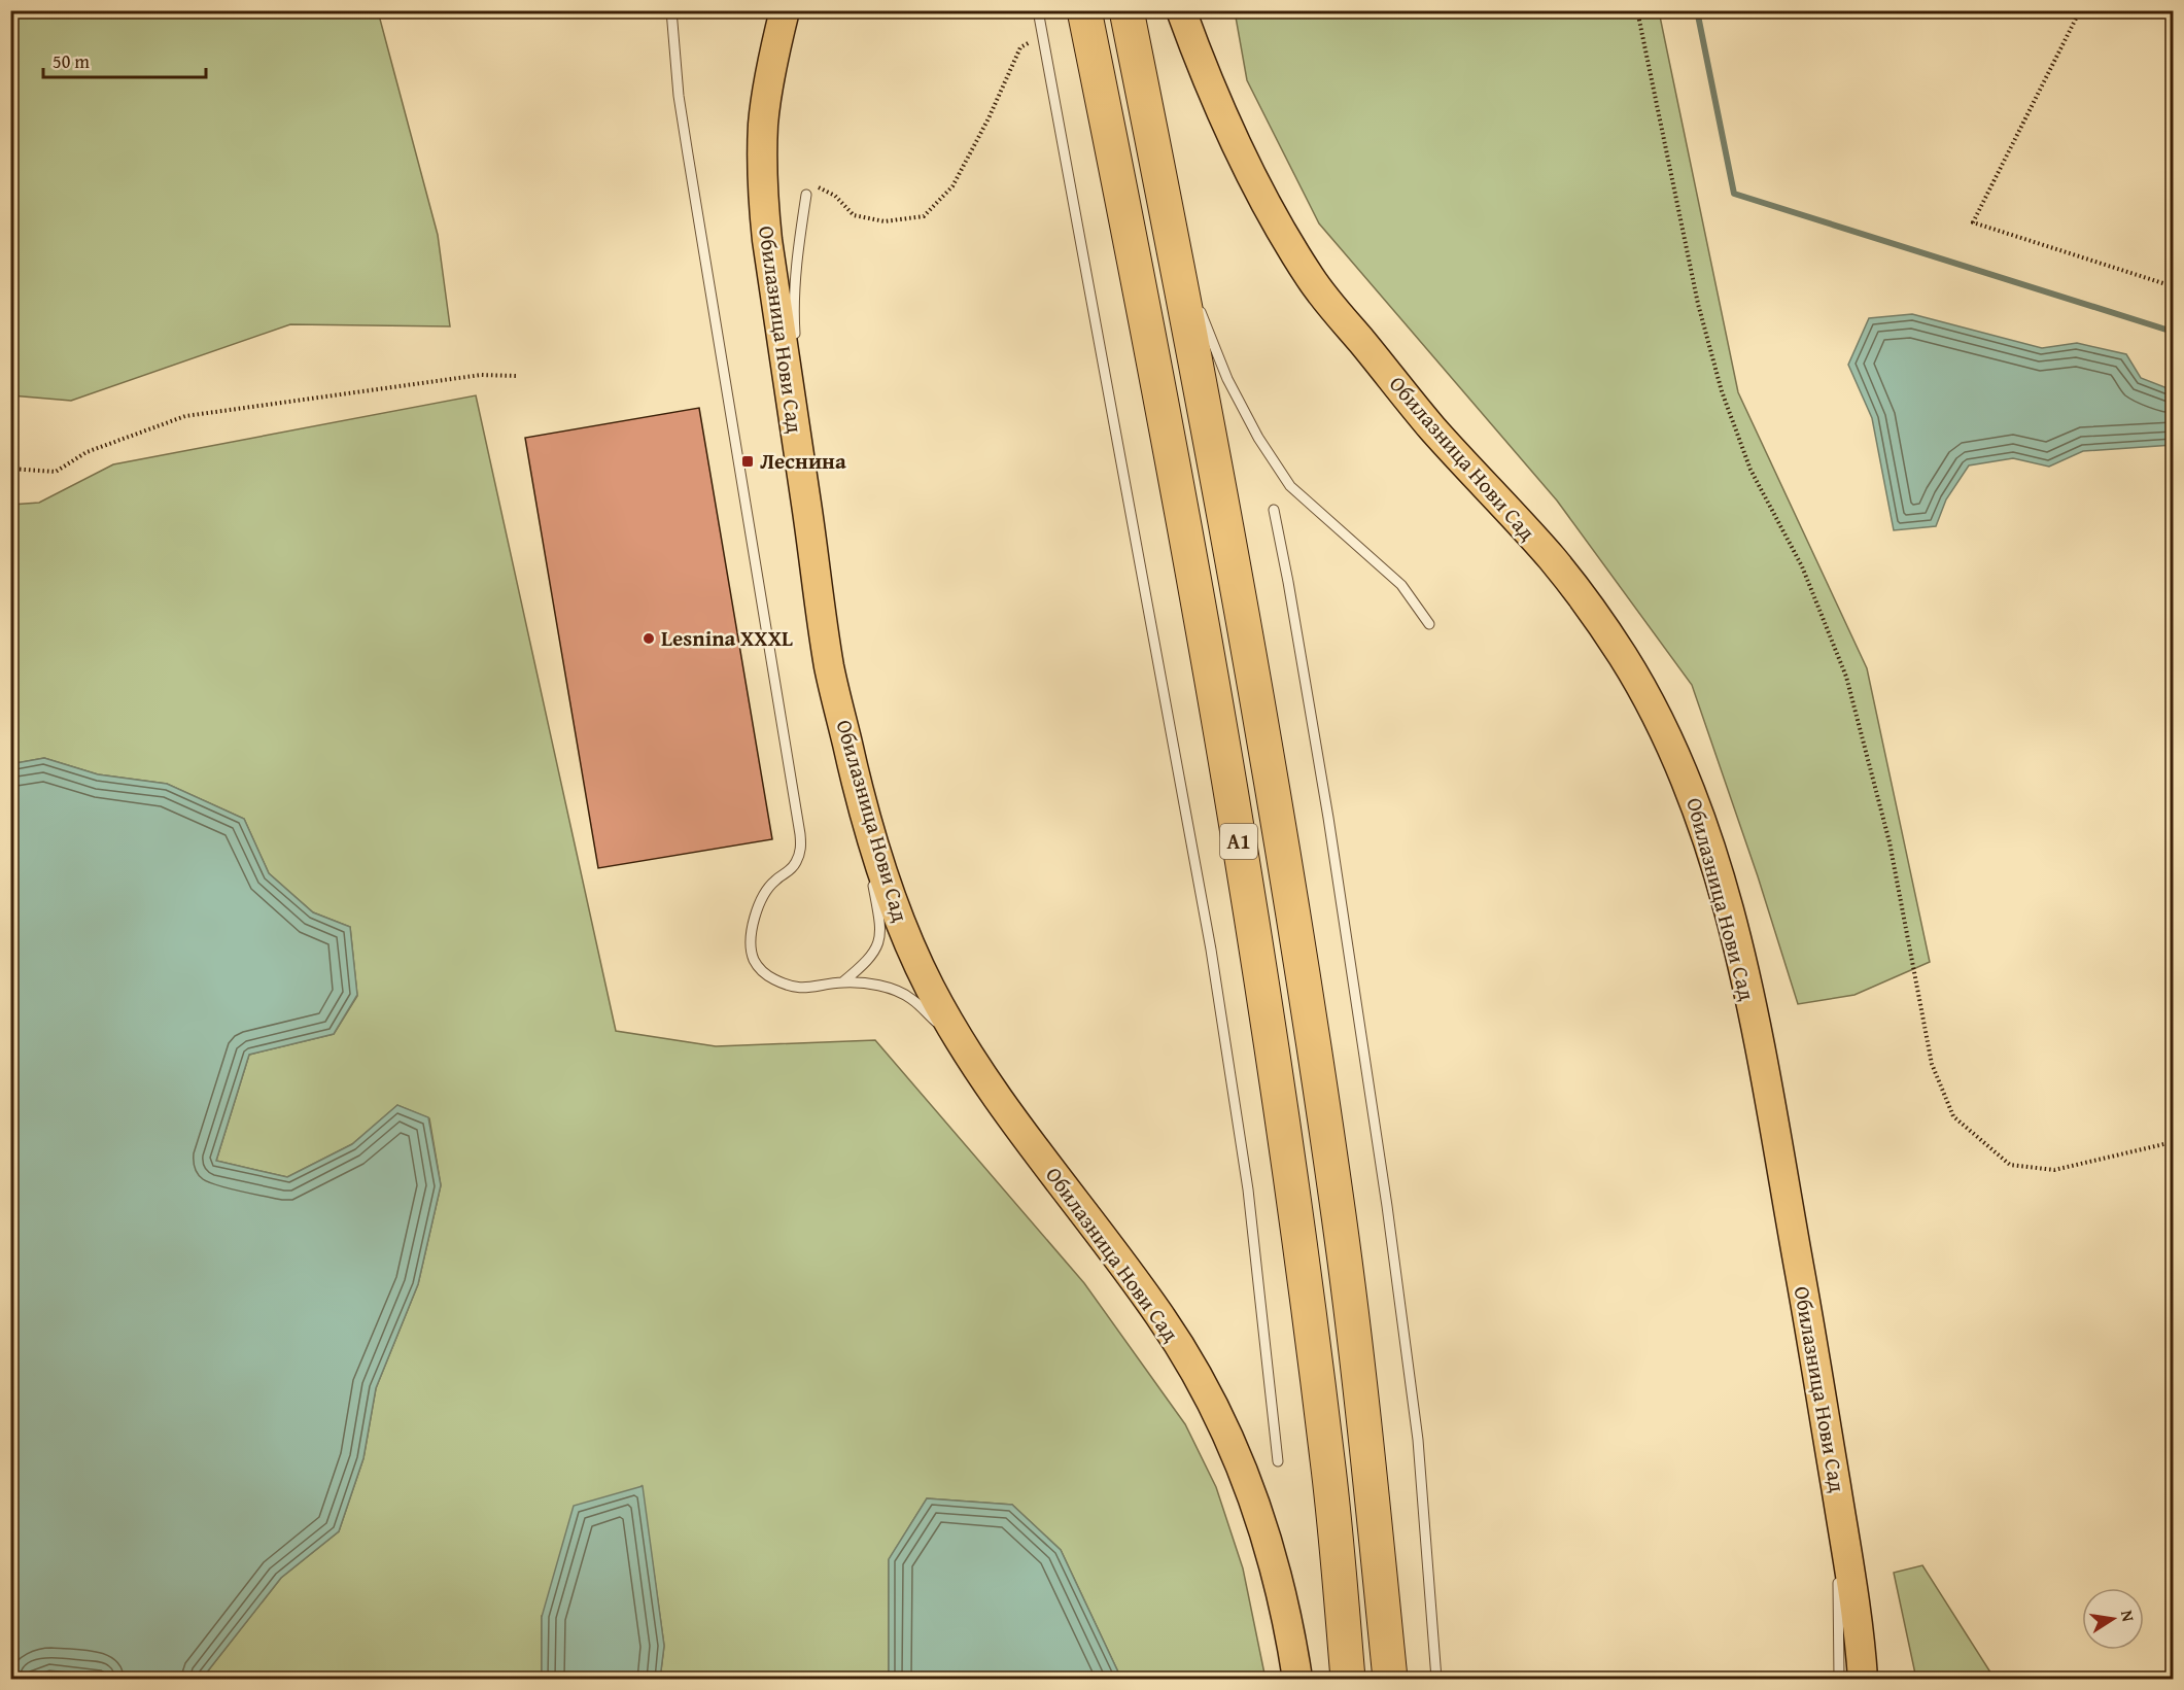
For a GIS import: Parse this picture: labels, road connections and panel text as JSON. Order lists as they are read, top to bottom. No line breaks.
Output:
{"streets":{"highway":["A1"],"main road":["Обилазница Нови Сад"]},"places":{"transit":["Леснина"],"other":["Lesnina XXXL"]},"scale_bar":"50 m","north":"right"}
